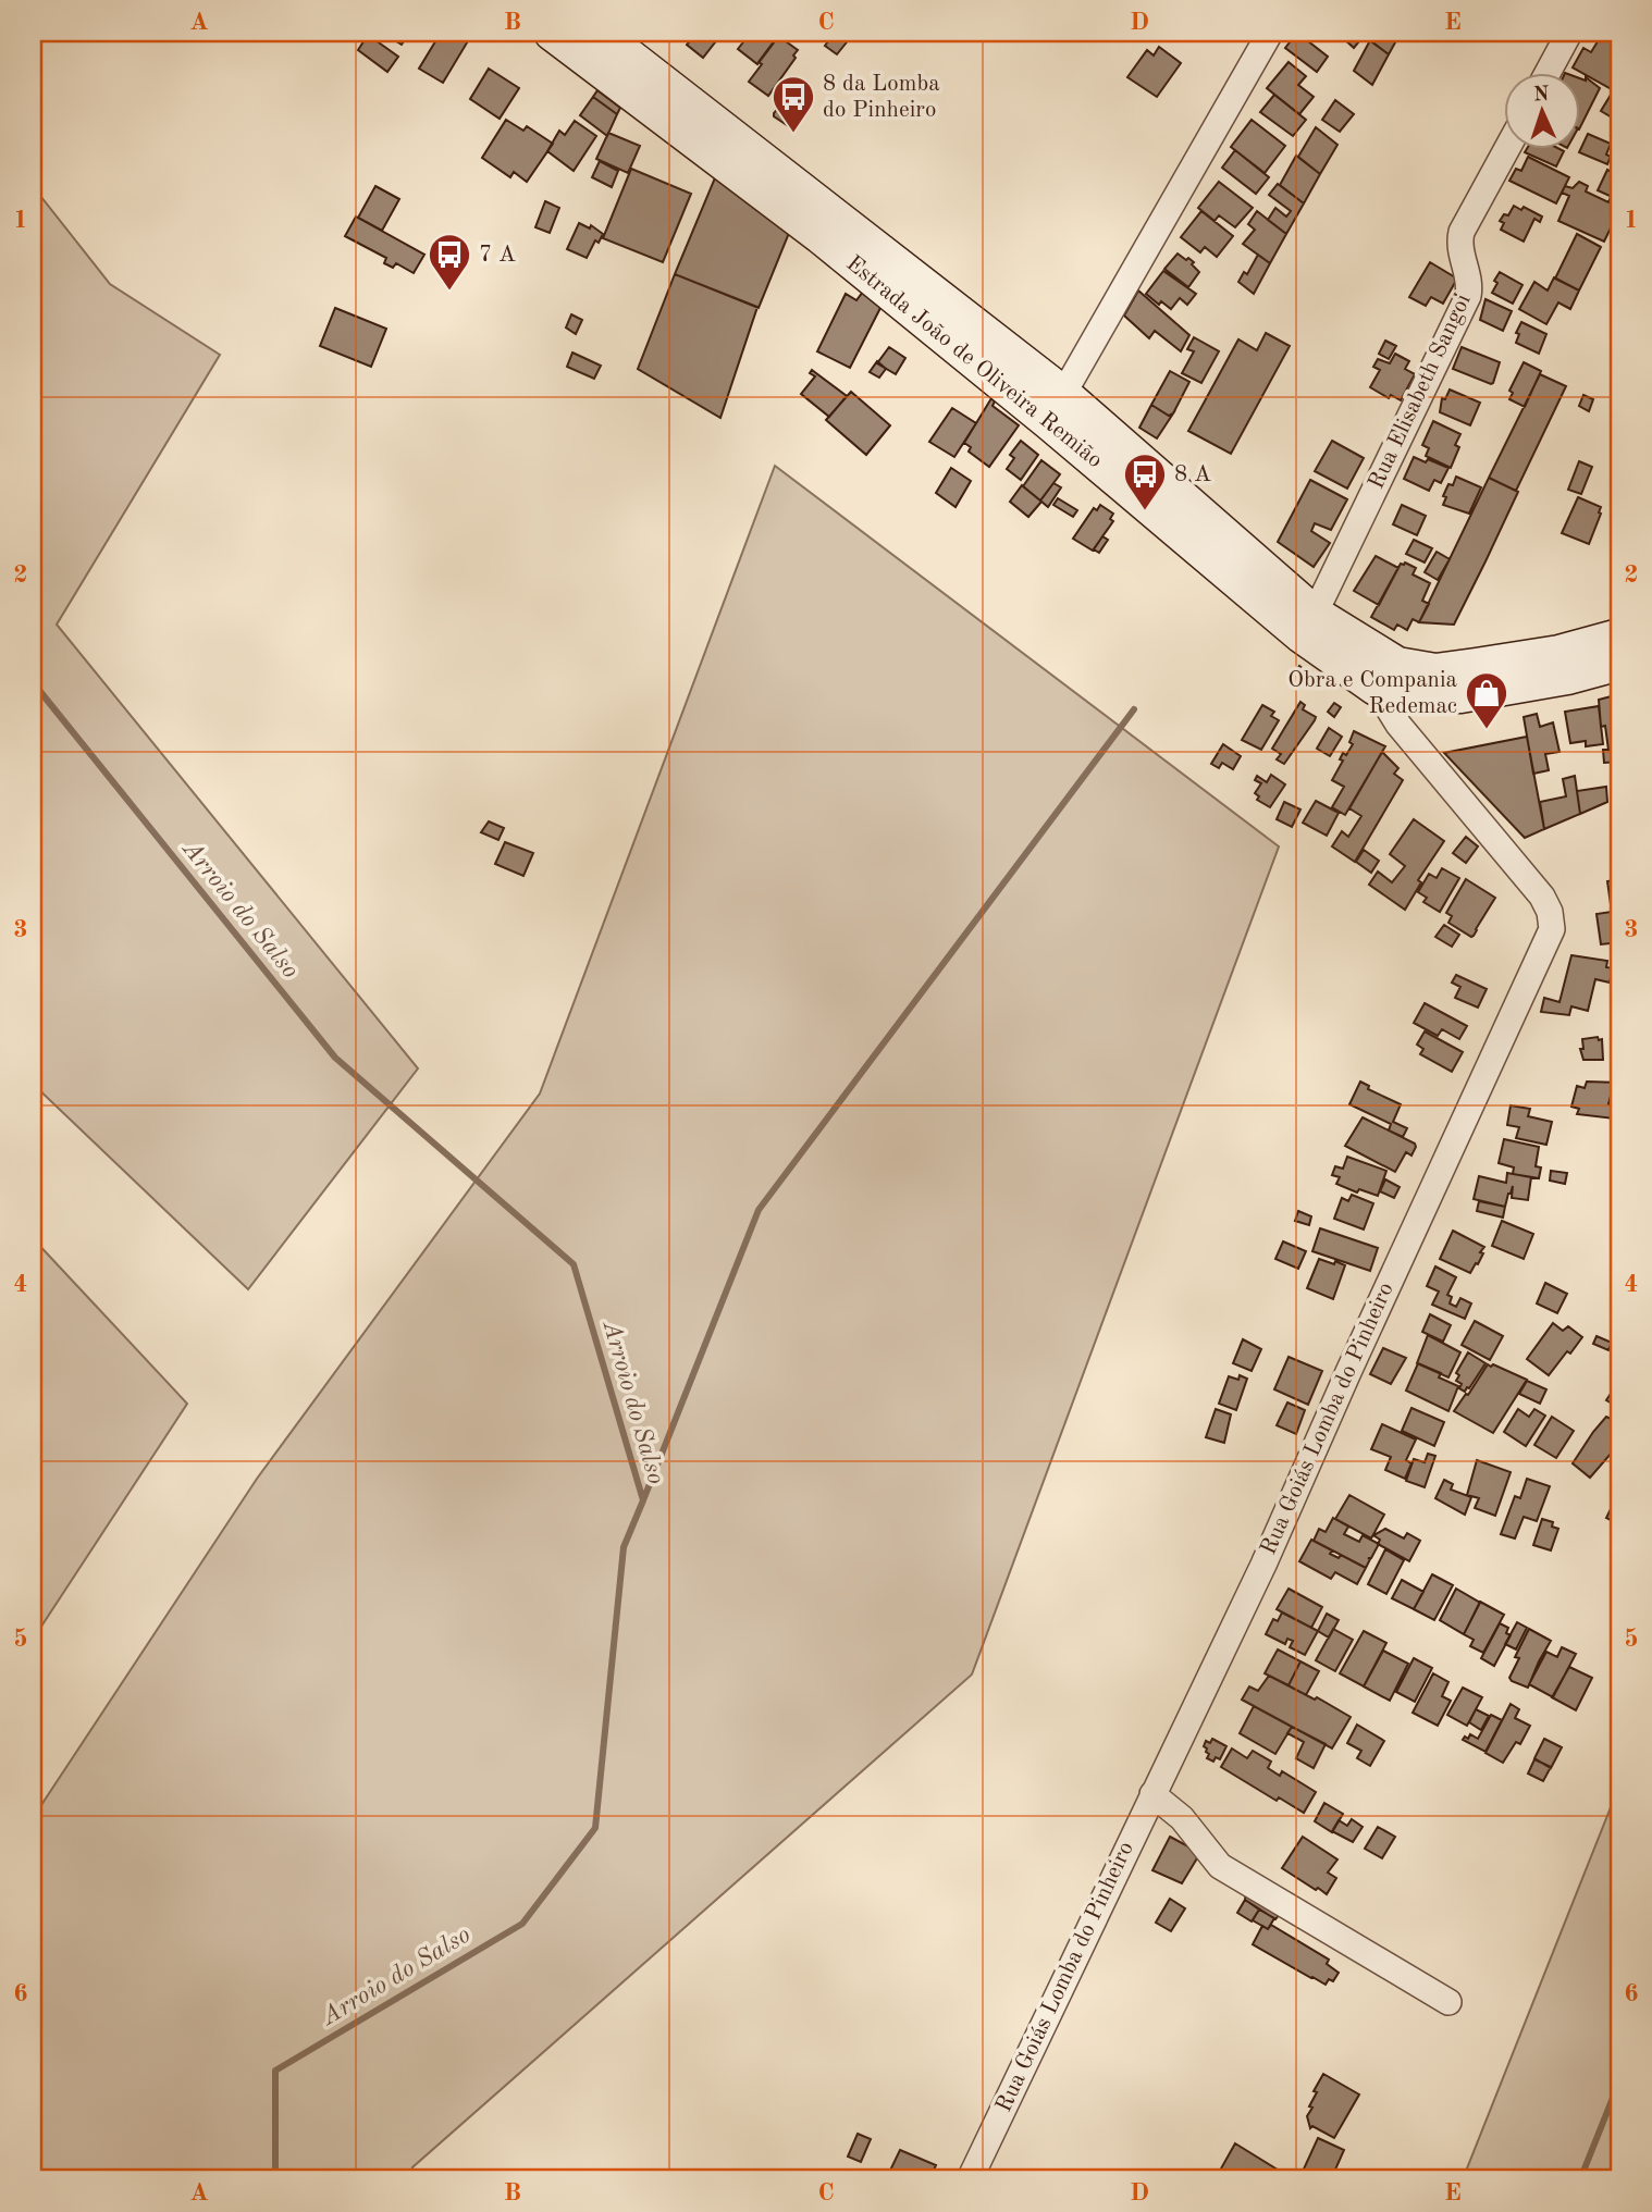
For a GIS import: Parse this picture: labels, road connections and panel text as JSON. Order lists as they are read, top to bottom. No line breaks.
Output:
{"streets":{"main road":["Estrada João de Oliveira Remião"],"street":["Rua Elisabeth Sangoi","Rua Goiás Lomba do Pinheiro"]},"crossings":[["Estrada João de Oliveira Remião","Rua Elisabeth Sangoi"],["Estrada João de Oliveira Remião","Rua Goiás Lomba do Pinheiro"]],"water":["Arroio do Salso"],"places":{"bus stop":["8 da Lomba do Pinheiro","7 A","8 A"],"shop":["Obra e Compania Redemac"]},"north":"top","grid":{"columns":["A","B","C","D","E"],"rows":["1","2","3","4","5","6"]}}
